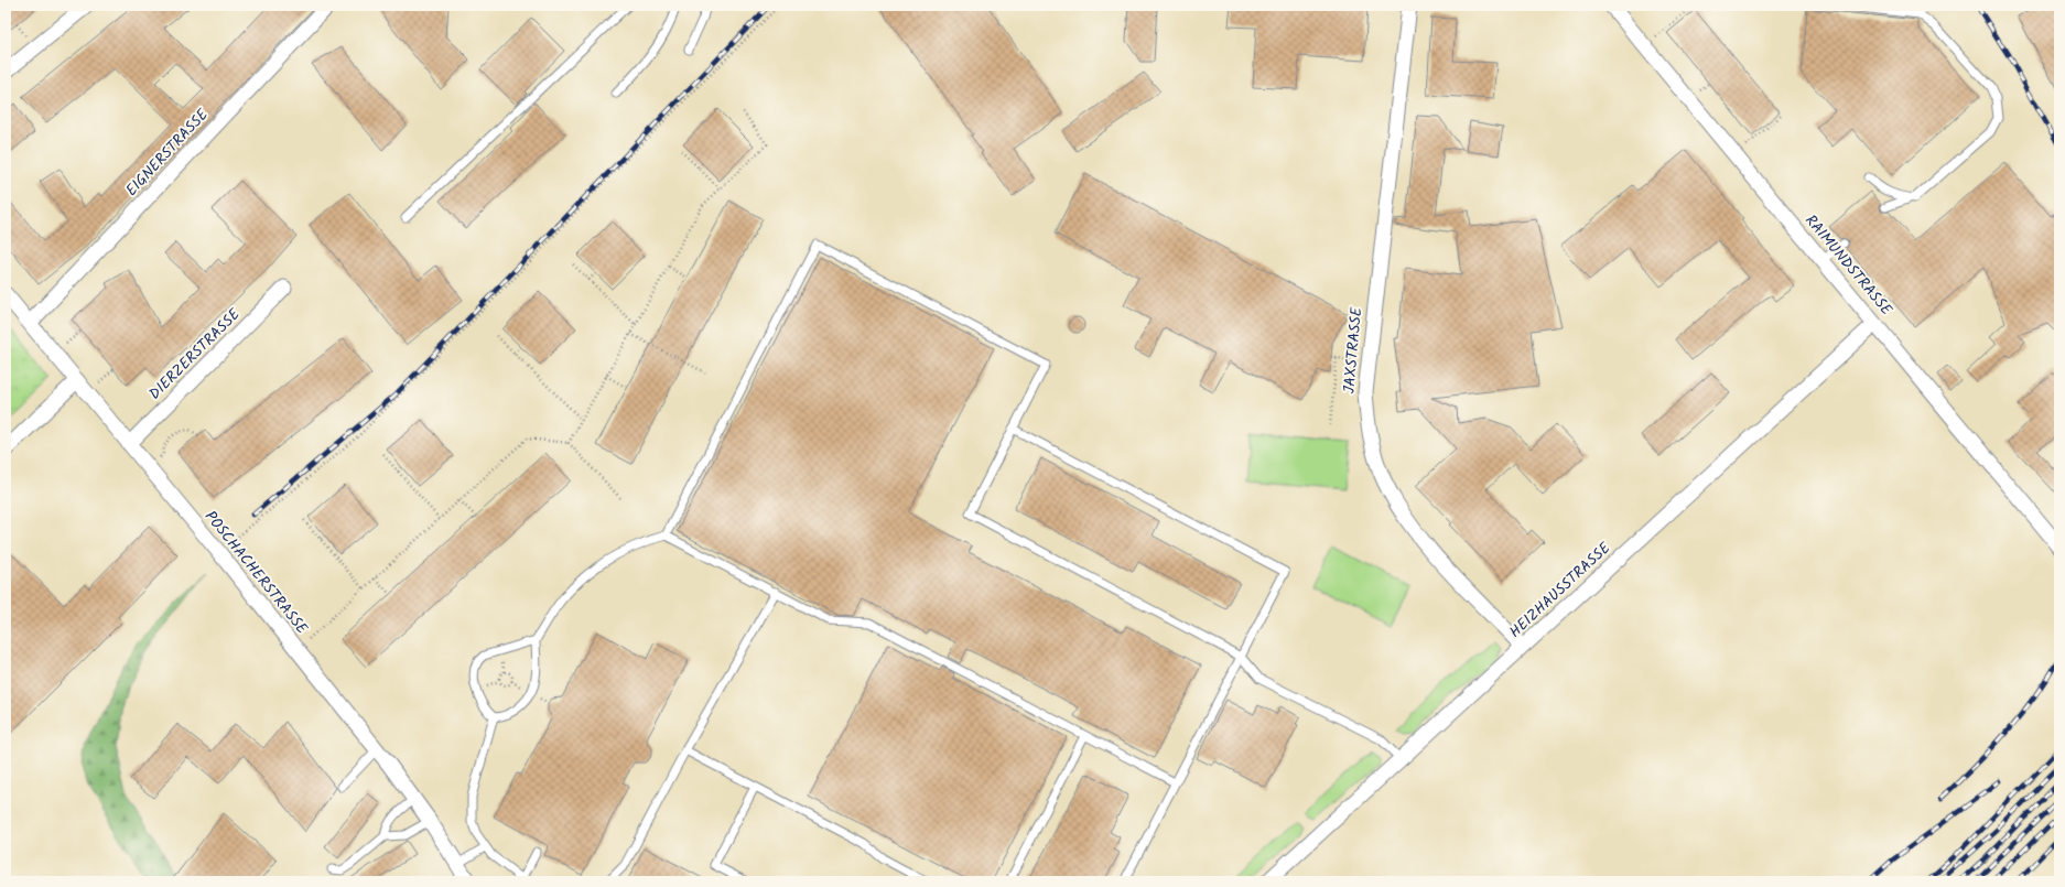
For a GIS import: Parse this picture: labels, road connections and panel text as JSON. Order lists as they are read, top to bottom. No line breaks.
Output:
{"streets":{"street":["EIGNERSTRASSE","RAIMUNDSTRASSE","JAXSTRASSE","DIERZERSTRASSE","POSCHACHERSTRASSE","HEIZHAUSSTRASSE"]},"crossings":[["EIGNERSTRASSE","POSCHACHERSTRASSE"],["RAIMUNDSTRASSE","HEIZHAUSSTRASSE"],["JAXSTRASSE","HEIZHAUSSTRASSE"],["DIERZERSTRASSE","POSCHACHERSTRASSE"]]}
